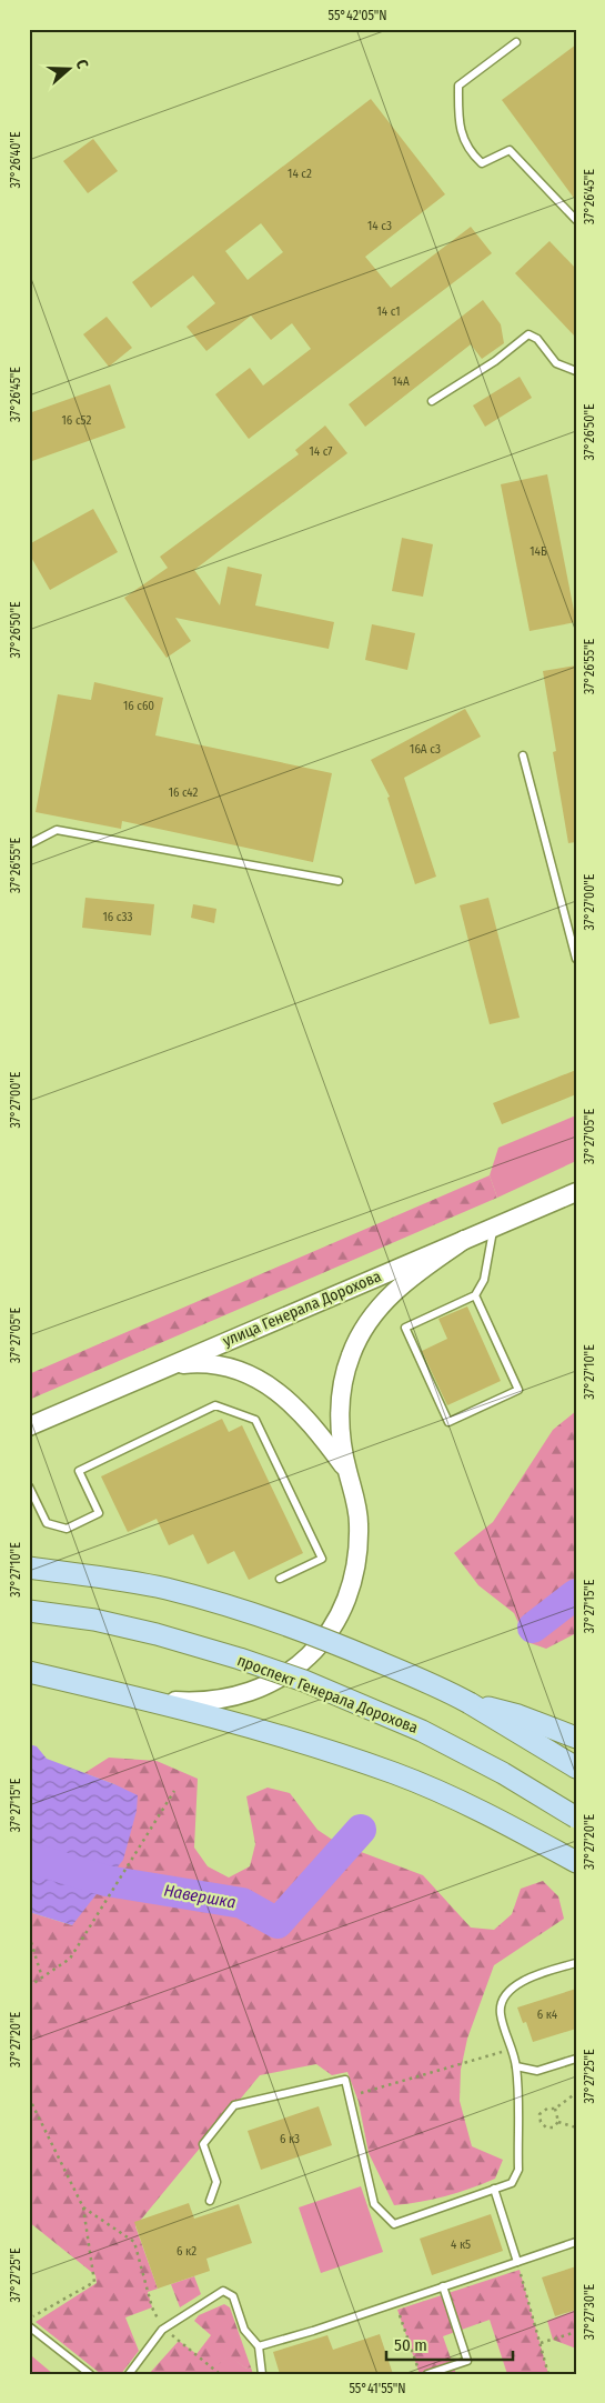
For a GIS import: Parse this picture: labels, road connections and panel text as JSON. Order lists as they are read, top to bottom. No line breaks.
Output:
{"streets":{"main road":["проспект Генерала Дорохова"],"street":["улица Генерала Дорохова"]},"water":["Навершка"],"house_numbers":["14 с2","14 с3","14 с1","14А","16 с52","14 с7","14Б","16 с60","16А с3","16 с42","16 с33","6 к4","6 к3","4 к5","6 к2"],"scale_bar":"50 m","north":"right","coordinates":["55°42'05\"N","37°26'40\"E","37°26'45\"E","37°26'50\"E","37°26'55\"E","37°27'00\"E","37°27'05\"E","37°27'10\"E","37°27'15\"E","37°27'20\"E","37°27'25\"E","37°27'30\"E","55°41'55\"N"]}
